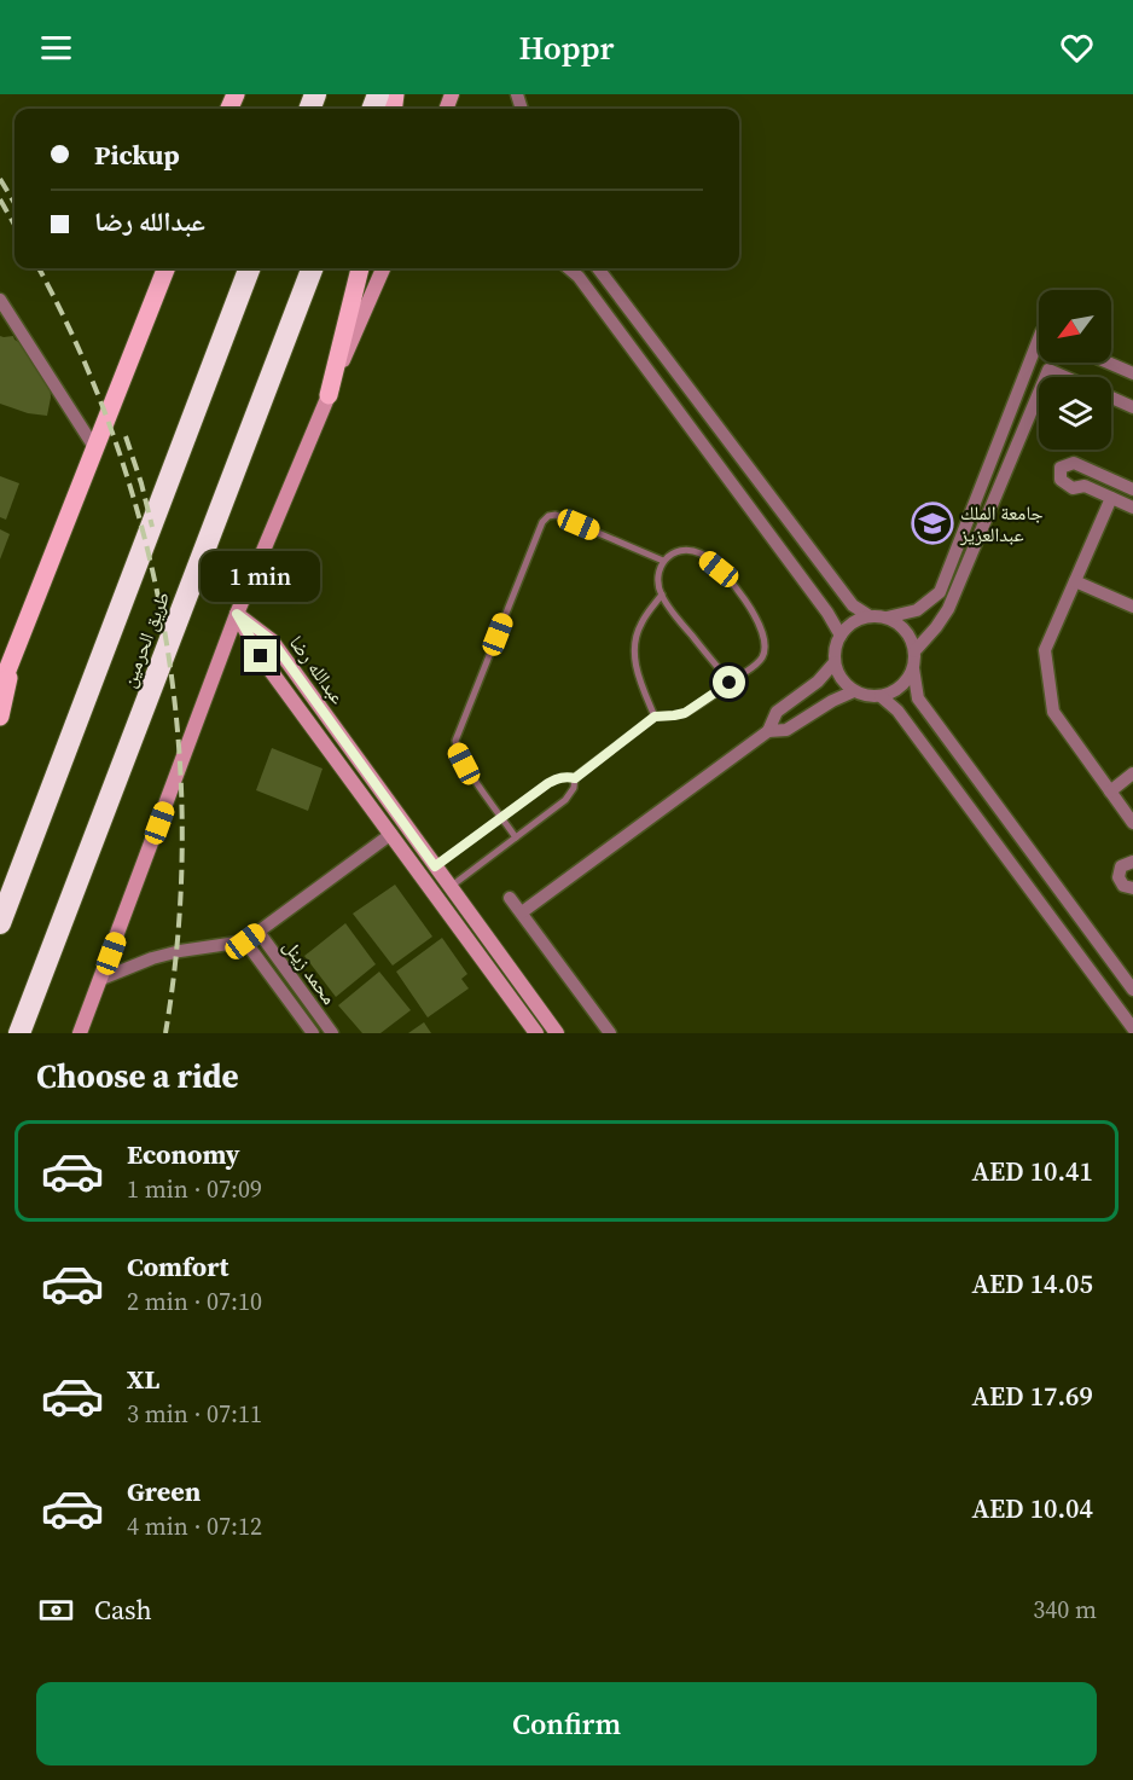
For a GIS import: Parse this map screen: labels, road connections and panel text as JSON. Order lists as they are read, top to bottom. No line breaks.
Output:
{"streets":{"highway":["طريق الحرمين"],"street":["عبدالله رضا","محمد زينل"]},"places":{"school or university":["جامعة الملك عبدالعزيز"]},"north":"bottom left","page":{"header":"Hoppr","banner":["Pickup","عبدالله رضا"],"bubble":"1 min","heading":"Choose a ride","list":[{"name":"Economy","note":"1 min · 07:09","value":"AED 10.41"},{"name":"Comfort","note":"2 min · 07:10","value":"AED 14.05"},{"name":"XL","note":"3 min · 07:11","value":"AED 17.69"},{"name":"Green","note":"4 min · 07:12","value":"AED 10.04"}],"pay":["Cash","340 m"],"buttons":"Confirm"}}
